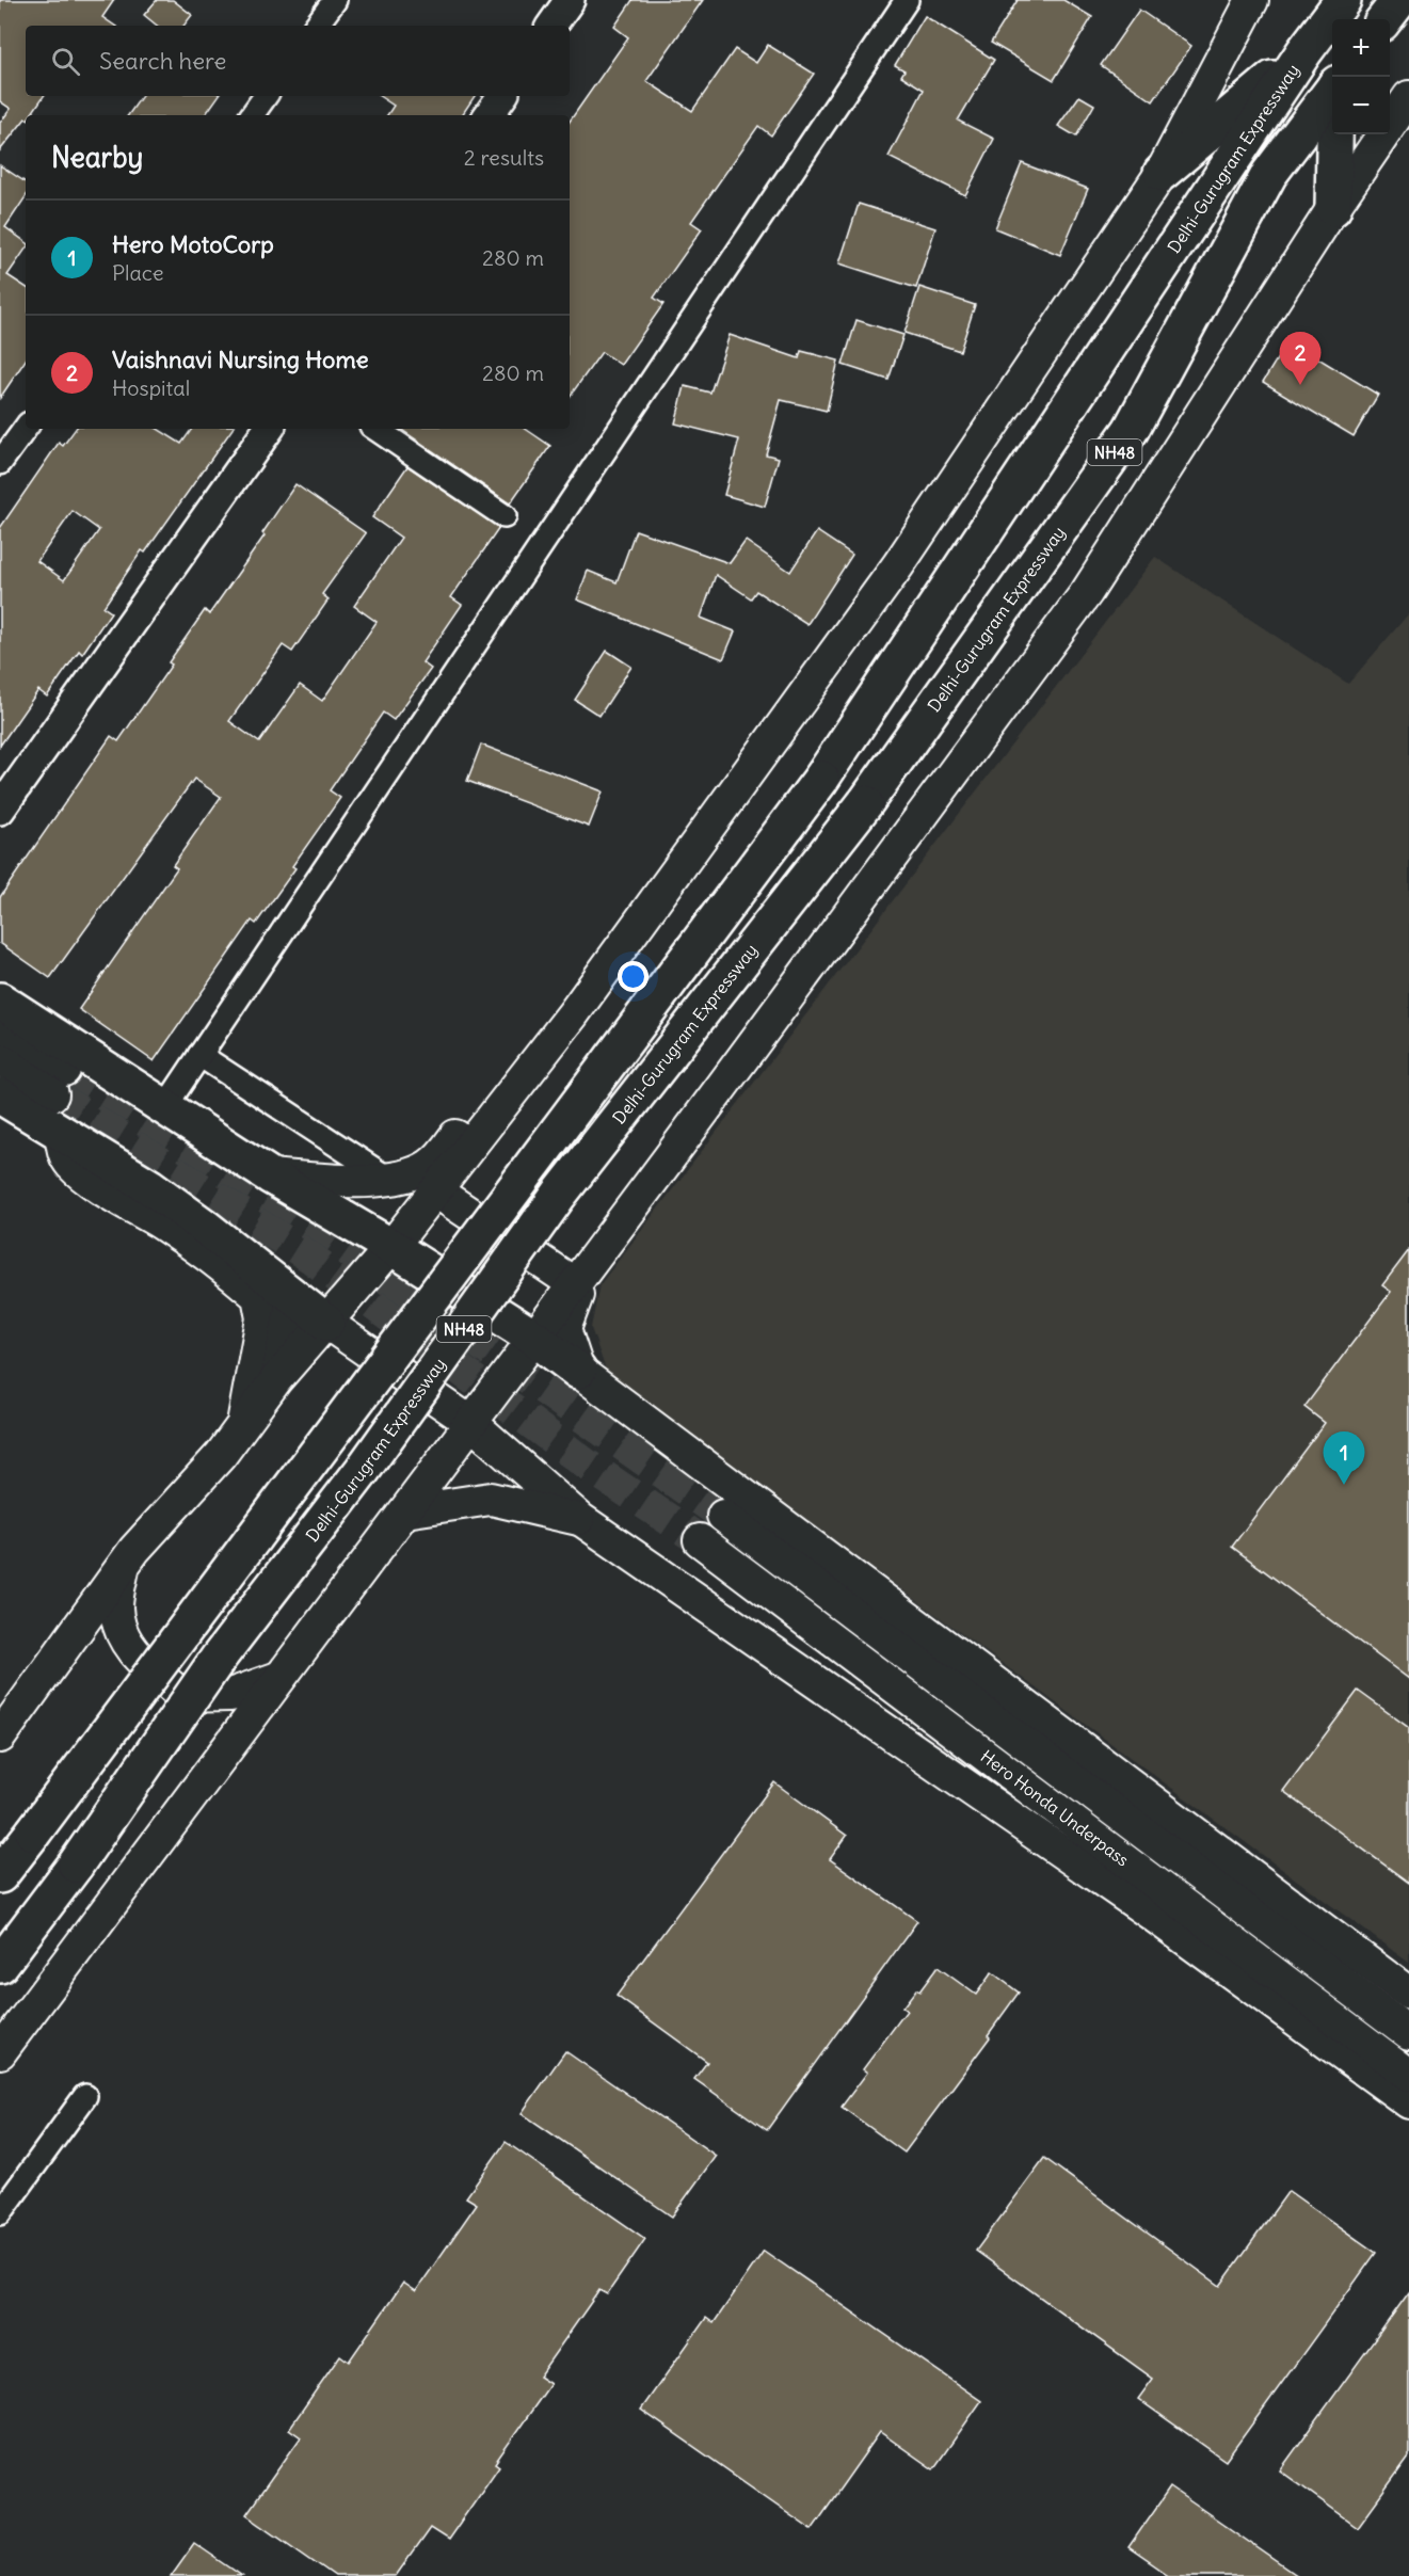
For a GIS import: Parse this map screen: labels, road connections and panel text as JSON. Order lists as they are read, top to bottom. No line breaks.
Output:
{"streets":{"highway":["Delhi-Gurugram Expressway","NH48"],"main road":["Hero Honda Underpass"]},"page":{"map_buttons":["+","−"],"search":"Search here","heading":["Nearby","2 results"],"list":[{"mark":"1","name":"Hero MotoCorp","note":"Place","value":"280 m"},{"mark":"2","name":"Vaishnavi Nursing Home","note":"Hospital","value":"280 m"}],"pins":["2","1"]}}
